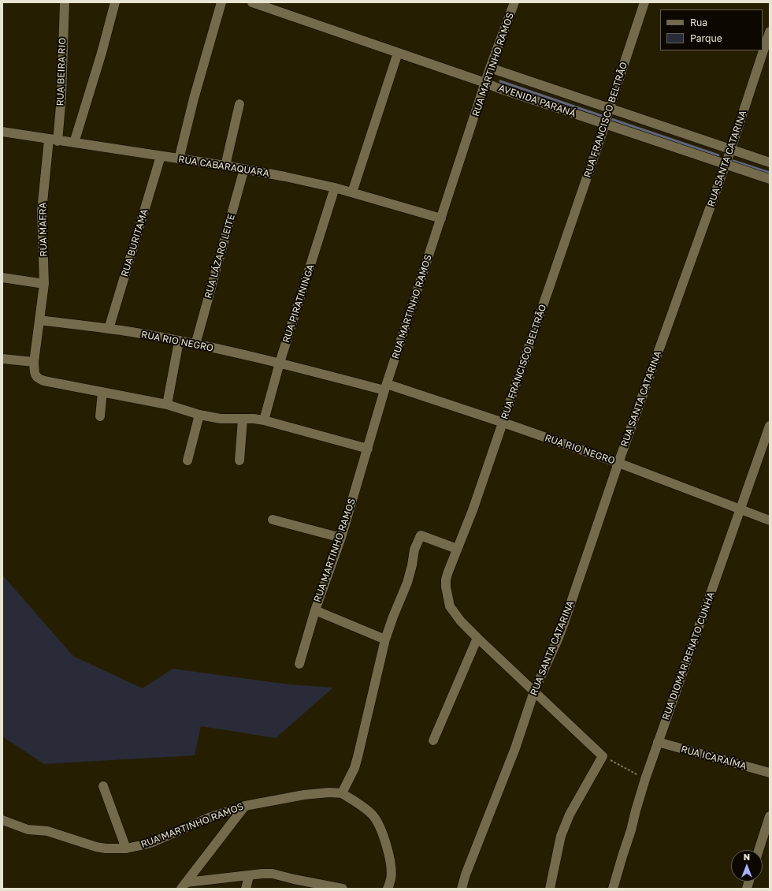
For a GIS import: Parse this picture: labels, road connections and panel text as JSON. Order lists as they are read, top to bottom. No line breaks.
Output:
{"streets":{"street":["RUA MARTINHO RAMOS","RUA BEIRA RIO","AVENIDA PARANÁ","RUA FRANCISCO BELTRÃO","RUA SANTA CATARINA","RUA CABARAQUARA","RUA MAFRA","RUA BURITAMA","RUA LÁZARO LEITE","RUA PIRATININGA","RUA RIO NEGRO","RUA DIOMAR RENATO CUNHA","RUA ICARAÍMA"]},"crossings":[["RUA MARTINHO RAMOS","AVENIDA PARANÁ"],["RUA MARTINHO RAMOS","RUA CABARAQUARA"],["RUA MARTINHO RAMOS","RUA RIO NEGRO"],["RUA BEIRA RIO","RUA CABARAQUARA"],["RUA BEIRA RIO","RUA MAFRA"],["AVENIDA PARANÁ","RUA FRANCISCO BELTRÃO"],["AVENIDA PARANÁ","RUA SANTA CATARINA"],["RUA FRANCISCO BELTRÃO","RUA SANTA CATARINA"],["RUA FRANCISCO BELTRÃO","RUA RIO NEGRO"],["RUA SANTA CATARINA","RUA RIO NEGRO"],["RUA CABARAQUARA","RUA MAFRA"],["RUA CABARAQUARA","RUA BURITAMA"],["RUA CABARAQUARA","RUA LÁZARO LEITE"],["RUA CABARAQUARA","RUA PIRATININGA"],["RUA MAFRA","RUA RIO NEGRO"],["RUA BURITAMA","RUA RIO NEGRO"],["RUA LÁZARO LEITE","RUA RIO NEGRO"],["RUA PIRATININGA","RUA RIO NEGRO"],["RUA RIO NEGRO","RUA DIOMAR RENATO CUNHA"],["RUA DIOMAR RENATO CUNHA","RUA ICARAÍMA"]],"legend":["Rua","Parque"],"north":"top"}
